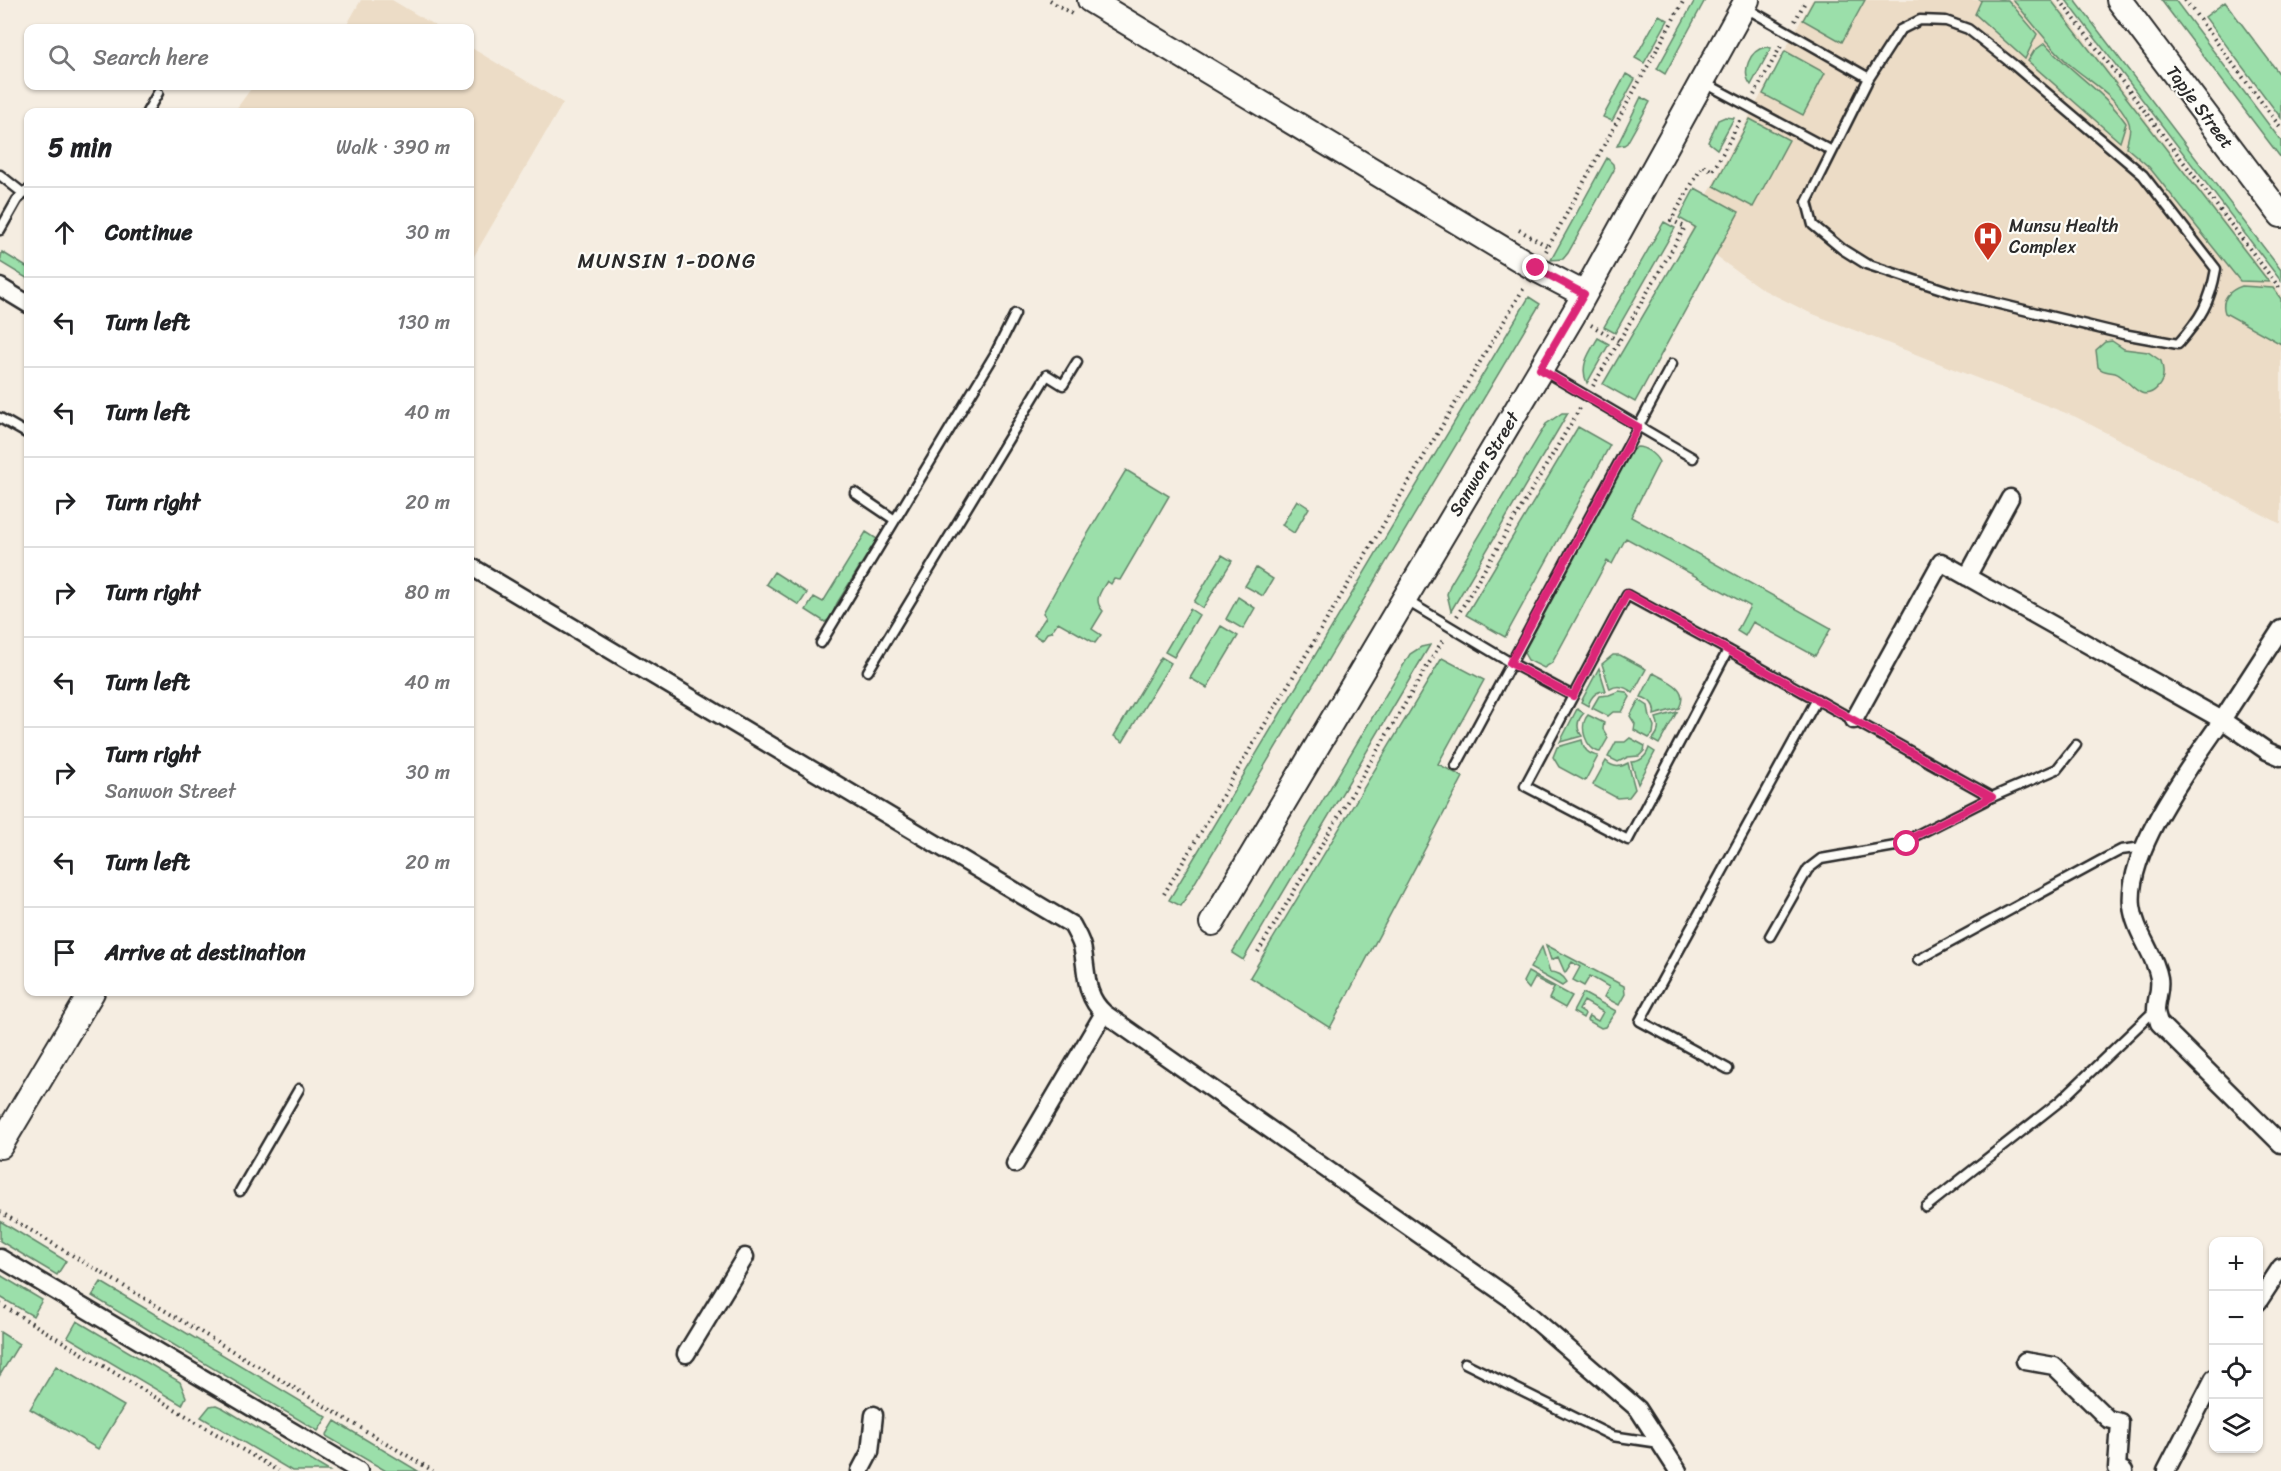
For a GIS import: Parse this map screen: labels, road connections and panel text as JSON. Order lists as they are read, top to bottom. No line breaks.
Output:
{"streets":{"main road":["Tapje Street","Sanwon Street"]},"districts":["MUNSIN 1-DONG"],"places":{"hospital":["Munsu Health Complex"]},"page":{"search":"Search here","heading":["5 min","Walk · 390 m"],"list":[["Continue","30 m"],["Turn left","130 m"],["Turn left","40 m"],["Turn right","20 m"],["Turn right","80 m"],["Turn left","40 m"],["Turn right","Sanwon Street","30 m"],["Turn left","20 m"],"Arrive at destination"],"map_buttons":["+","−"]}}
